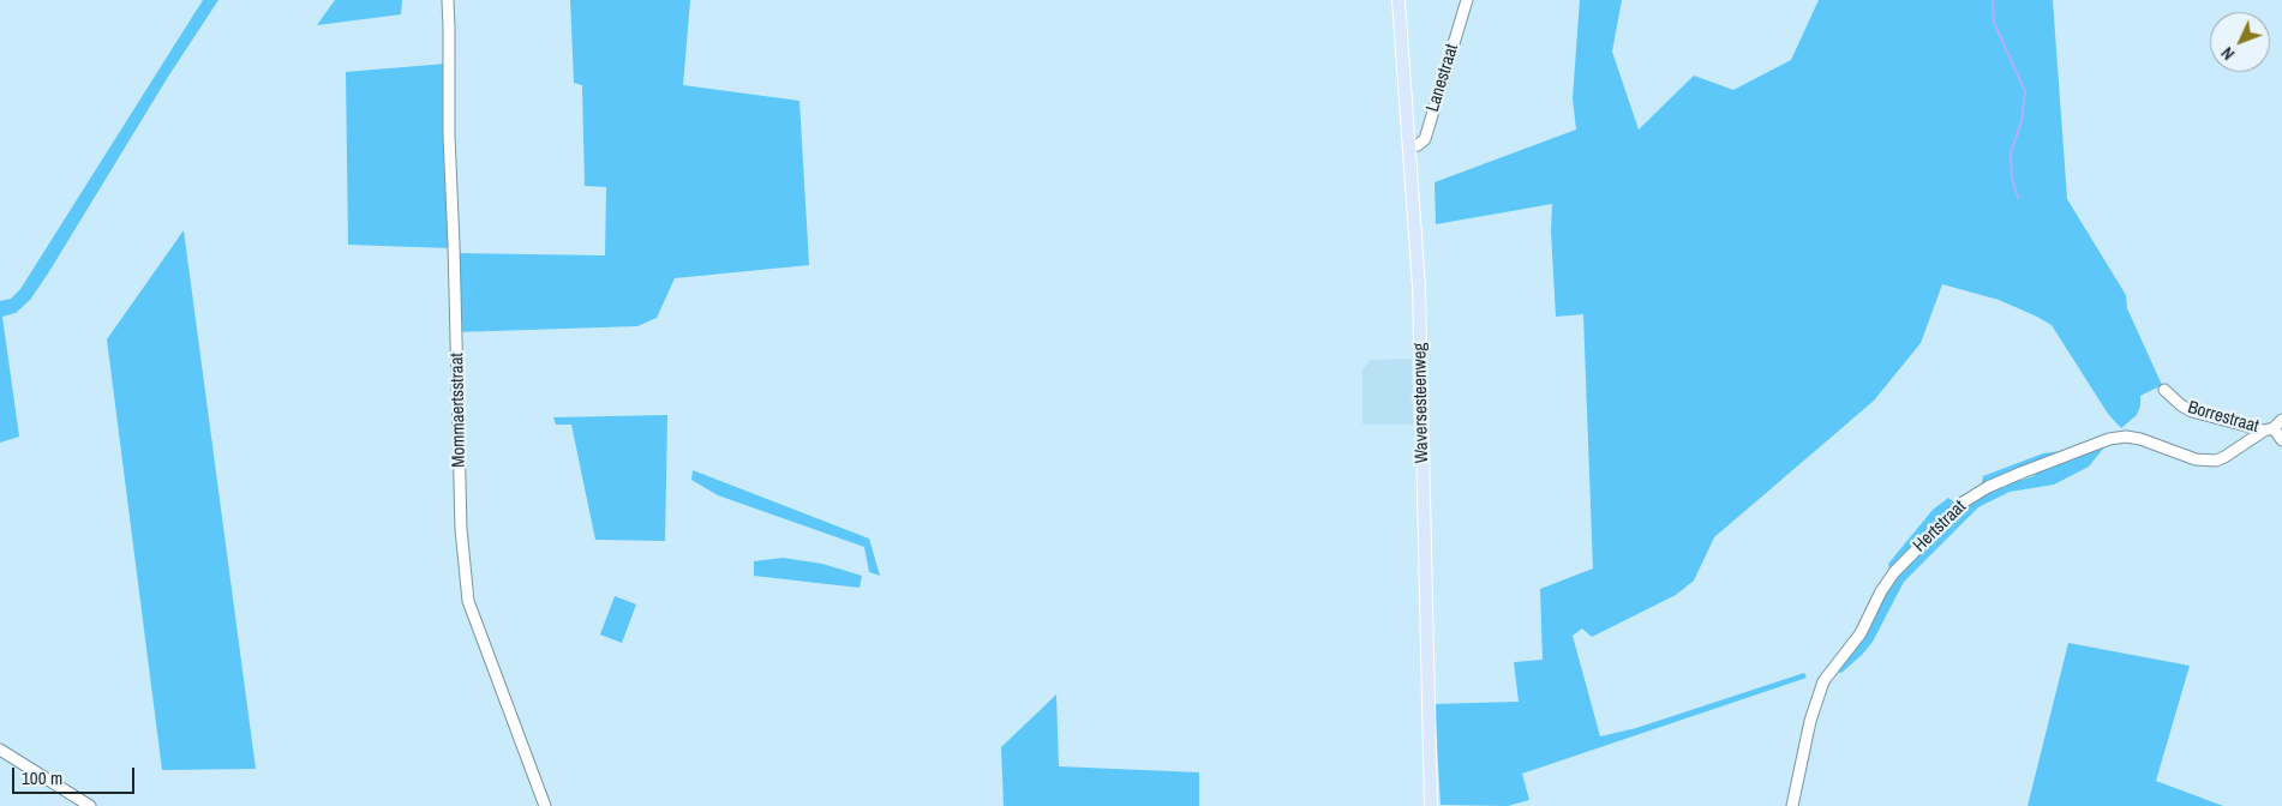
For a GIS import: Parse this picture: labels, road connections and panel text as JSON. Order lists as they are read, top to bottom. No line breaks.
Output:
{"streets":{"main road":["Waversesteenweg"],"street":["Lanestraat","Mommaertsstraat","Borrestraat","Hertstraat"]},"crossings":[["Lanestraat","Waversesteenweg"],["Borrestraat","Hertstraat"]],"scale_bar":"100 m","north":"bottom left"}
